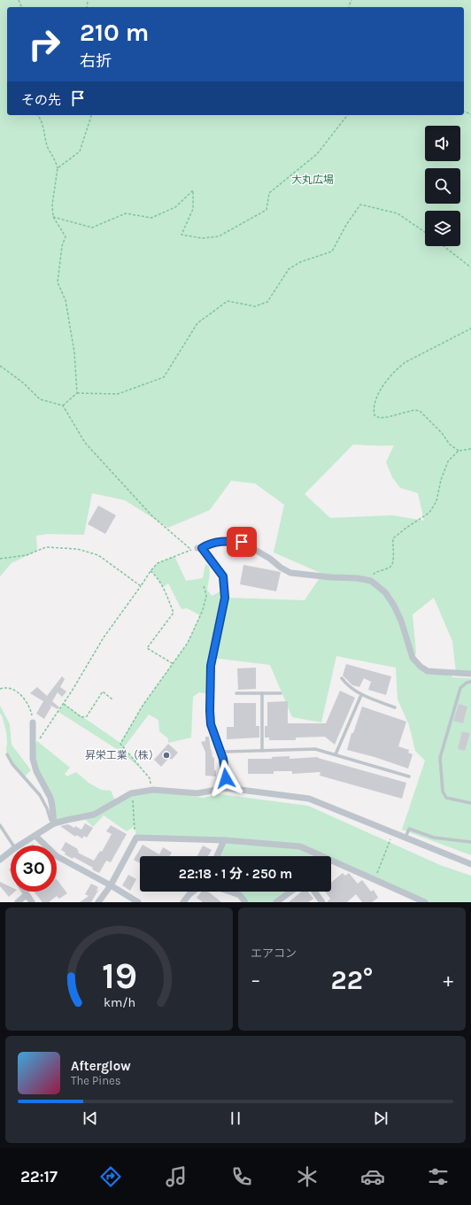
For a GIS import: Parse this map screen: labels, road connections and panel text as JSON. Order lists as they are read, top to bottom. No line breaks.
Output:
{"parks":["大丸広場"],"places":["昇栄工業（株）"],"page":{"turn":["210 m","右折"],"then":"その先","limit":"30","trip":"22:18 · 1 分 · 250 m","tile":"エアコン","heat":["−","22°","+"],"song":["Afterglow","The Pines"],"tabs":"22:17","gauge":["19","km/h"]}}
